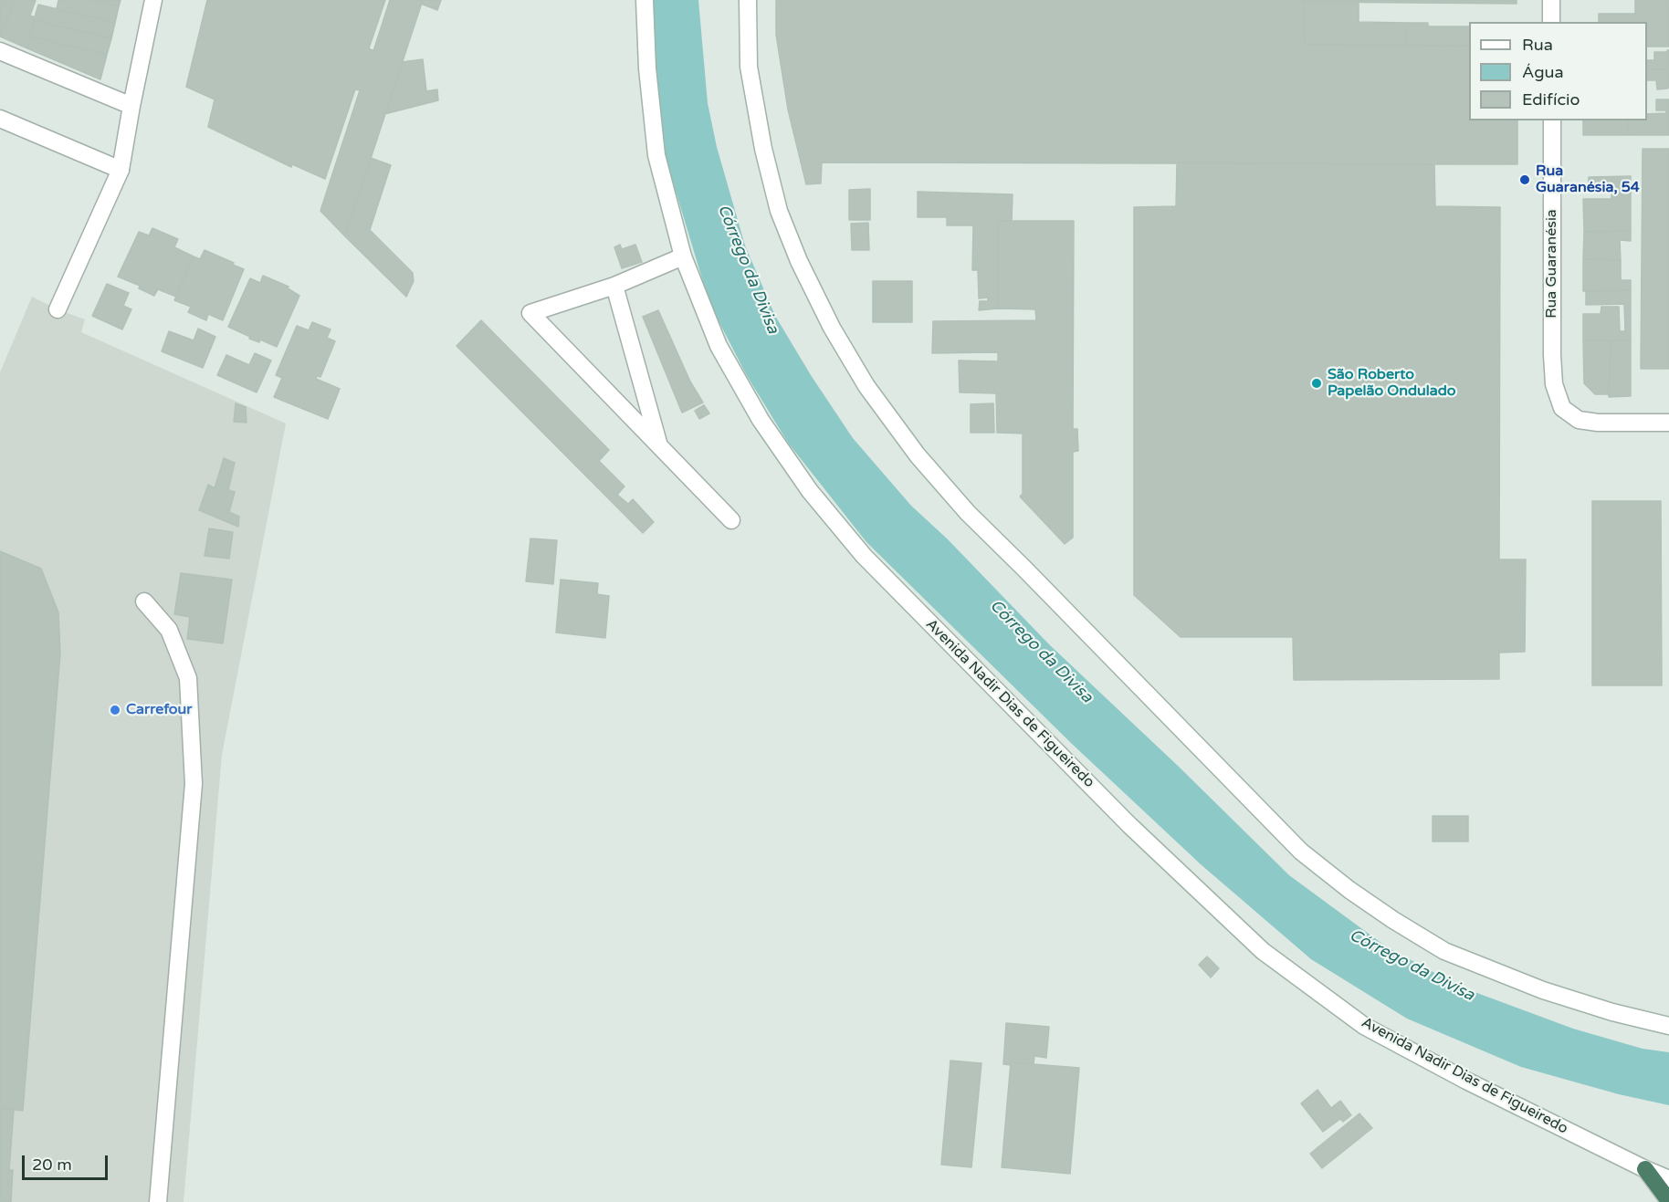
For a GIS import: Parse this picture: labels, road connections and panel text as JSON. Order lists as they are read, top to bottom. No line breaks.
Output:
{"streets":{"main road":["Rua Guaranésia","Avenida Nadir Dias de Figueiredo"]},"water":["Córrego da Divisa"],"places":["Rua Guaranésia, 54","São Roberto Papelão Ondulado","Carrefour"],"legend":["Rua","Água","Edifício"],"scale_bar":"20 m"}
